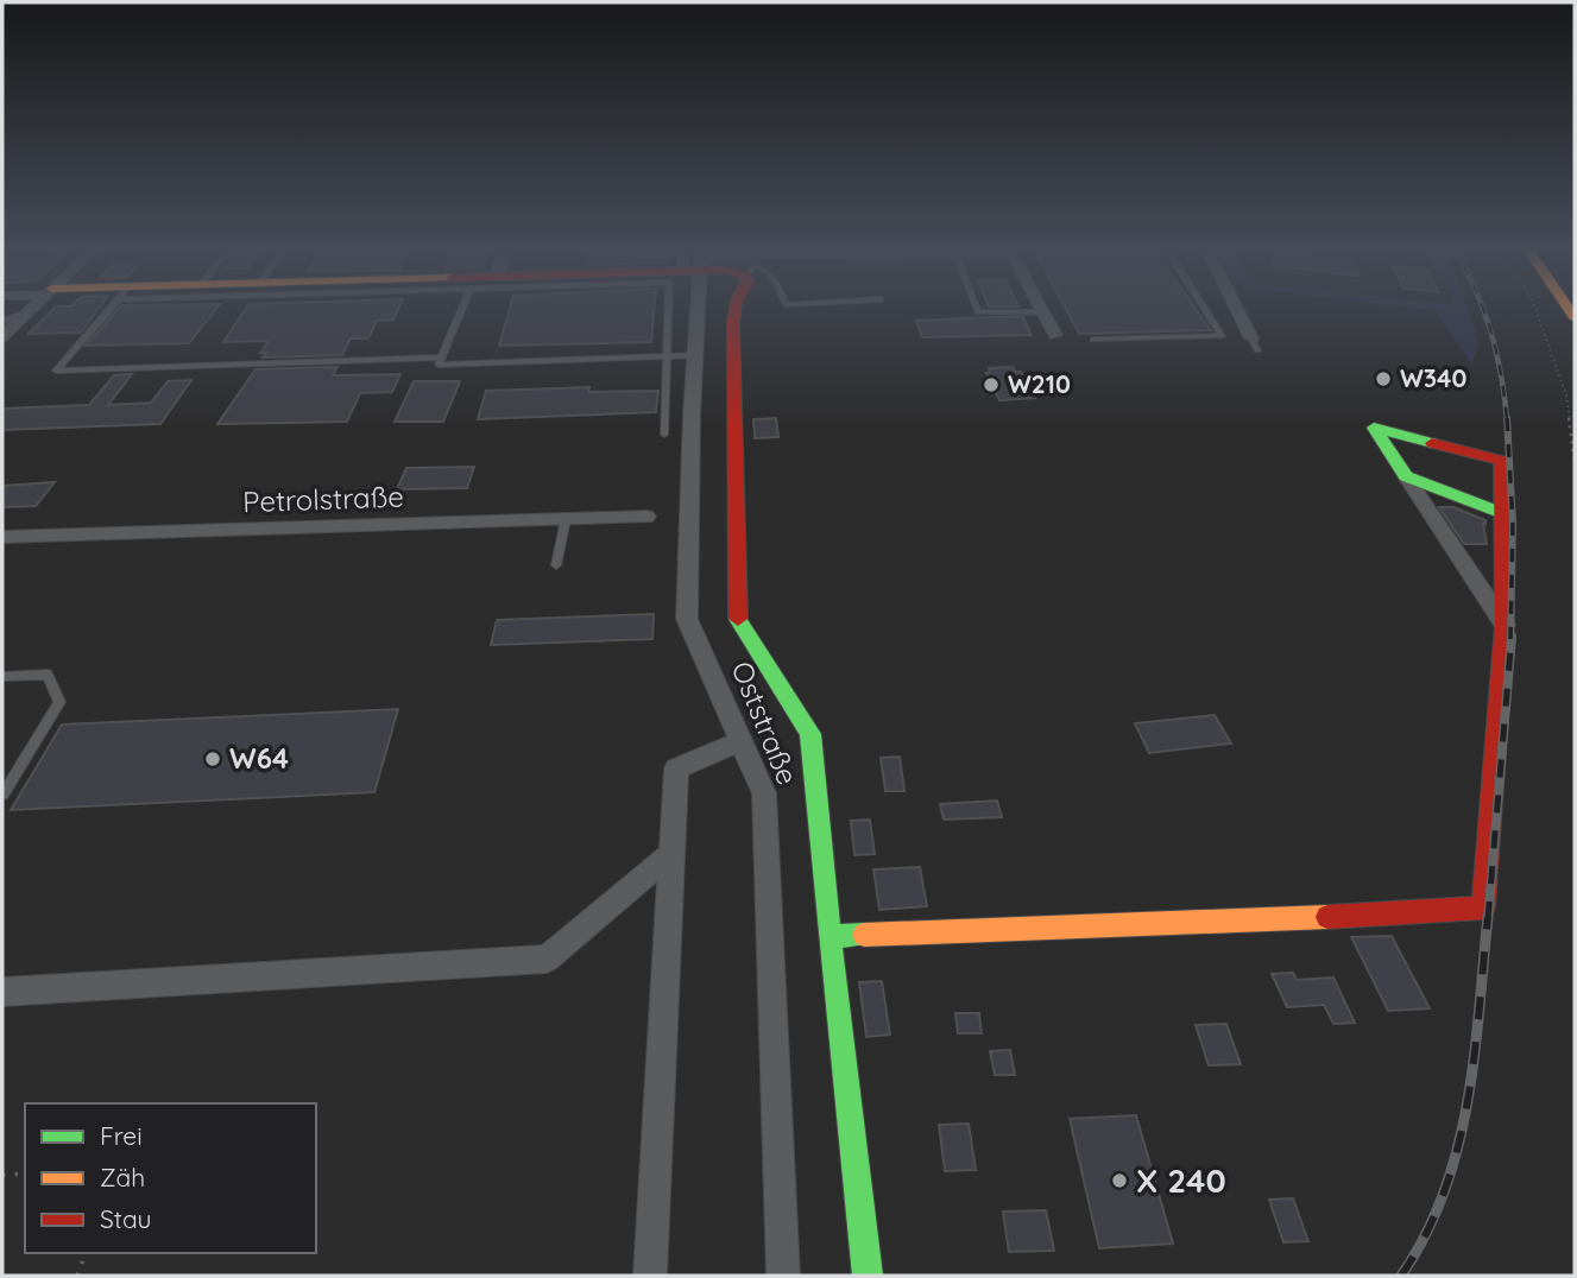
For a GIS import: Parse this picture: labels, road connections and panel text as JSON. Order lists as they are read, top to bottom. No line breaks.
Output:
{"streets":{"street":["Petrolstraße","Oststraße"]},"places":["W340","W210","W64","X 240"],"legend":["Frei","Zäh","Stau"]}
